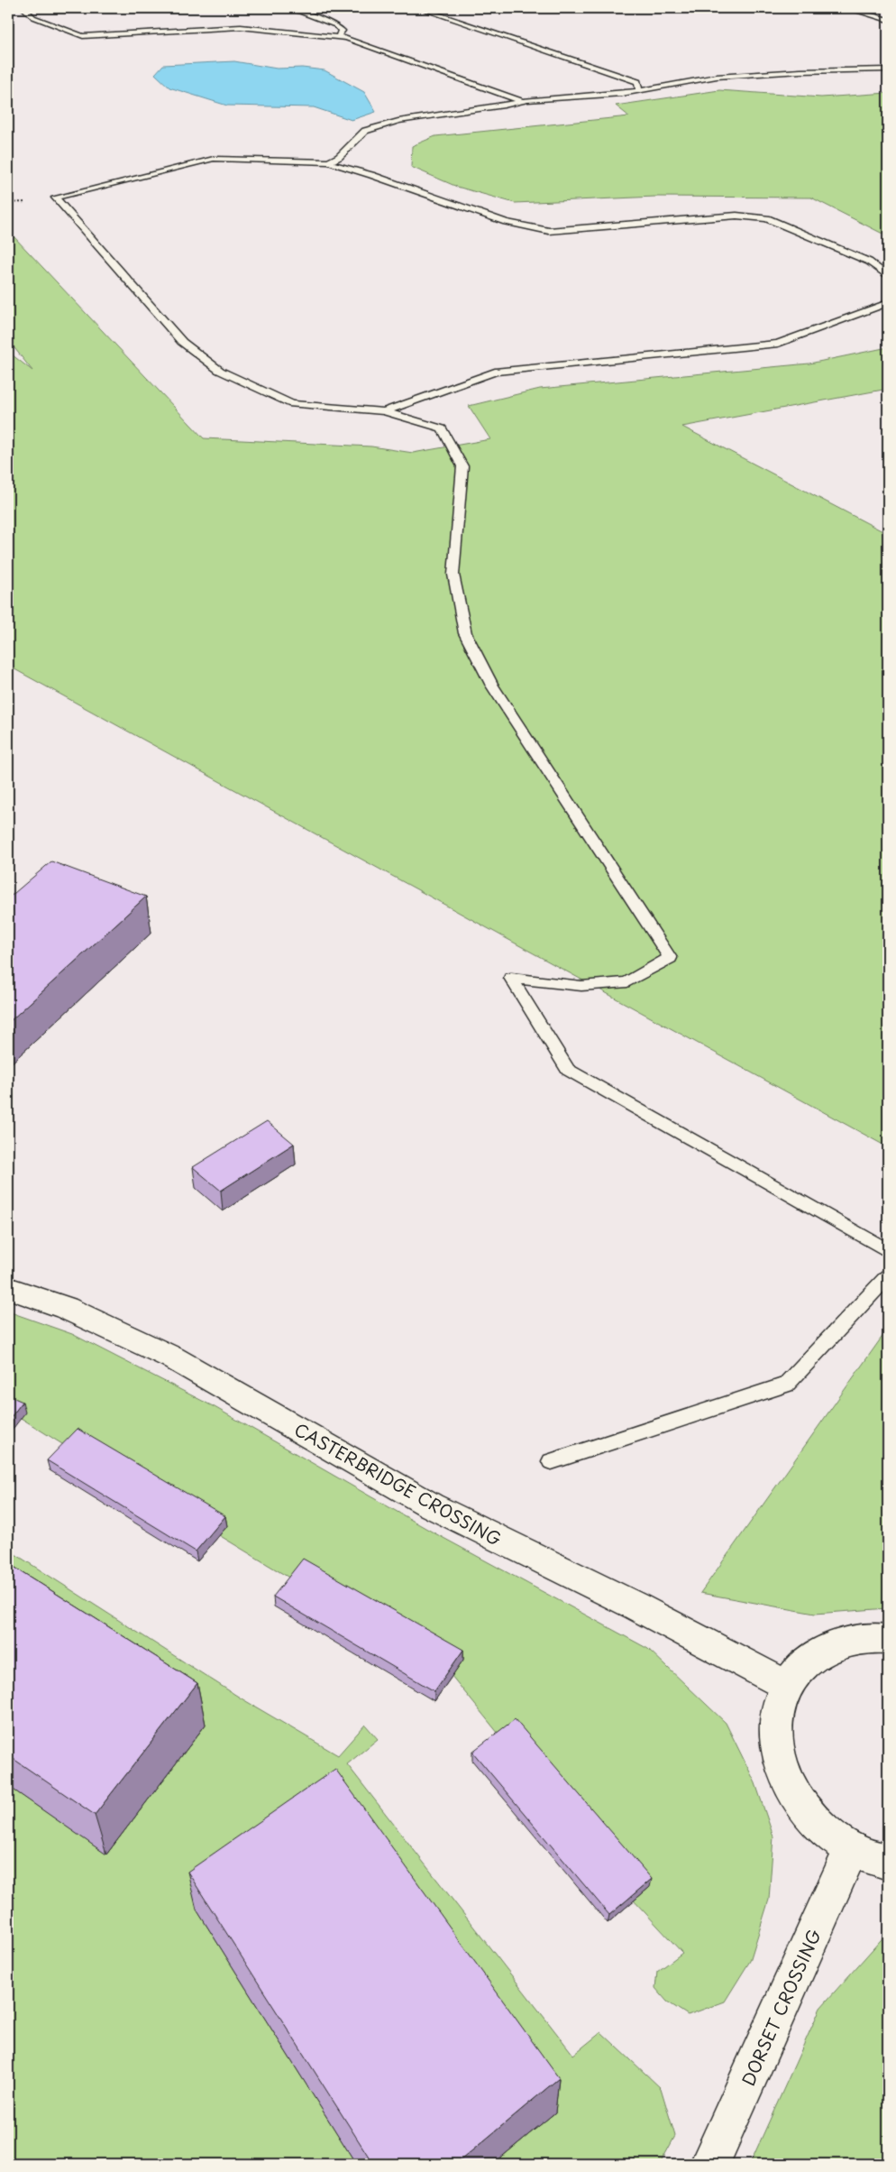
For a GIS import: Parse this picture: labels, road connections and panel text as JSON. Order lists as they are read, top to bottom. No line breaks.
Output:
{"streets":{"street":["CASTERBRIDGE CROSSING","DORSET CROSSING"]}}
